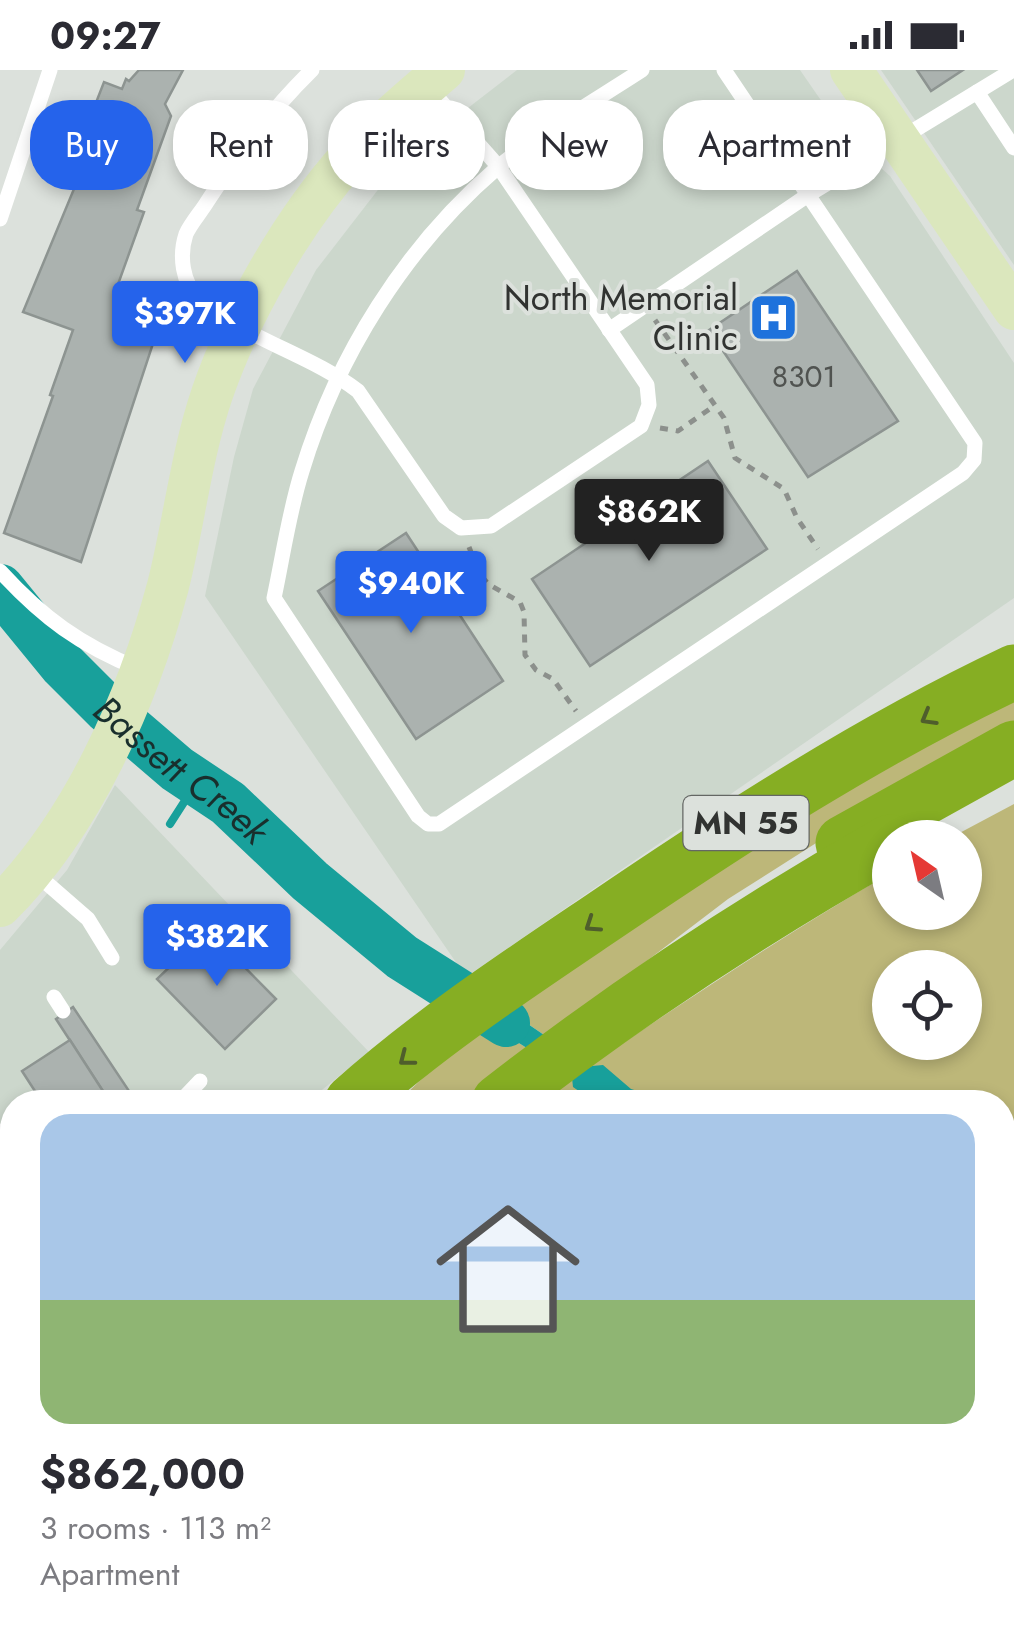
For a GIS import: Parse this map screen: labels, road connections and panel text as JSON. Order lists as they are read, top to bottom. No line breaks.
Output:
{"streets":{"highway":["MN 55"]},"water":["Bassett Creek"],"places":{"hospital":["North Memorial Clinic"]},"house_numbers":["8301"],"north":"top left","page":{"status":"09:27","chip":["Buy","Rent","Filters","New","Apartment"],"price":["$397K","$862K","$940K","$382K"],"list":[{"name":"$862,000","note":"3 rooms · 113 m² · Apartment"}]}}
